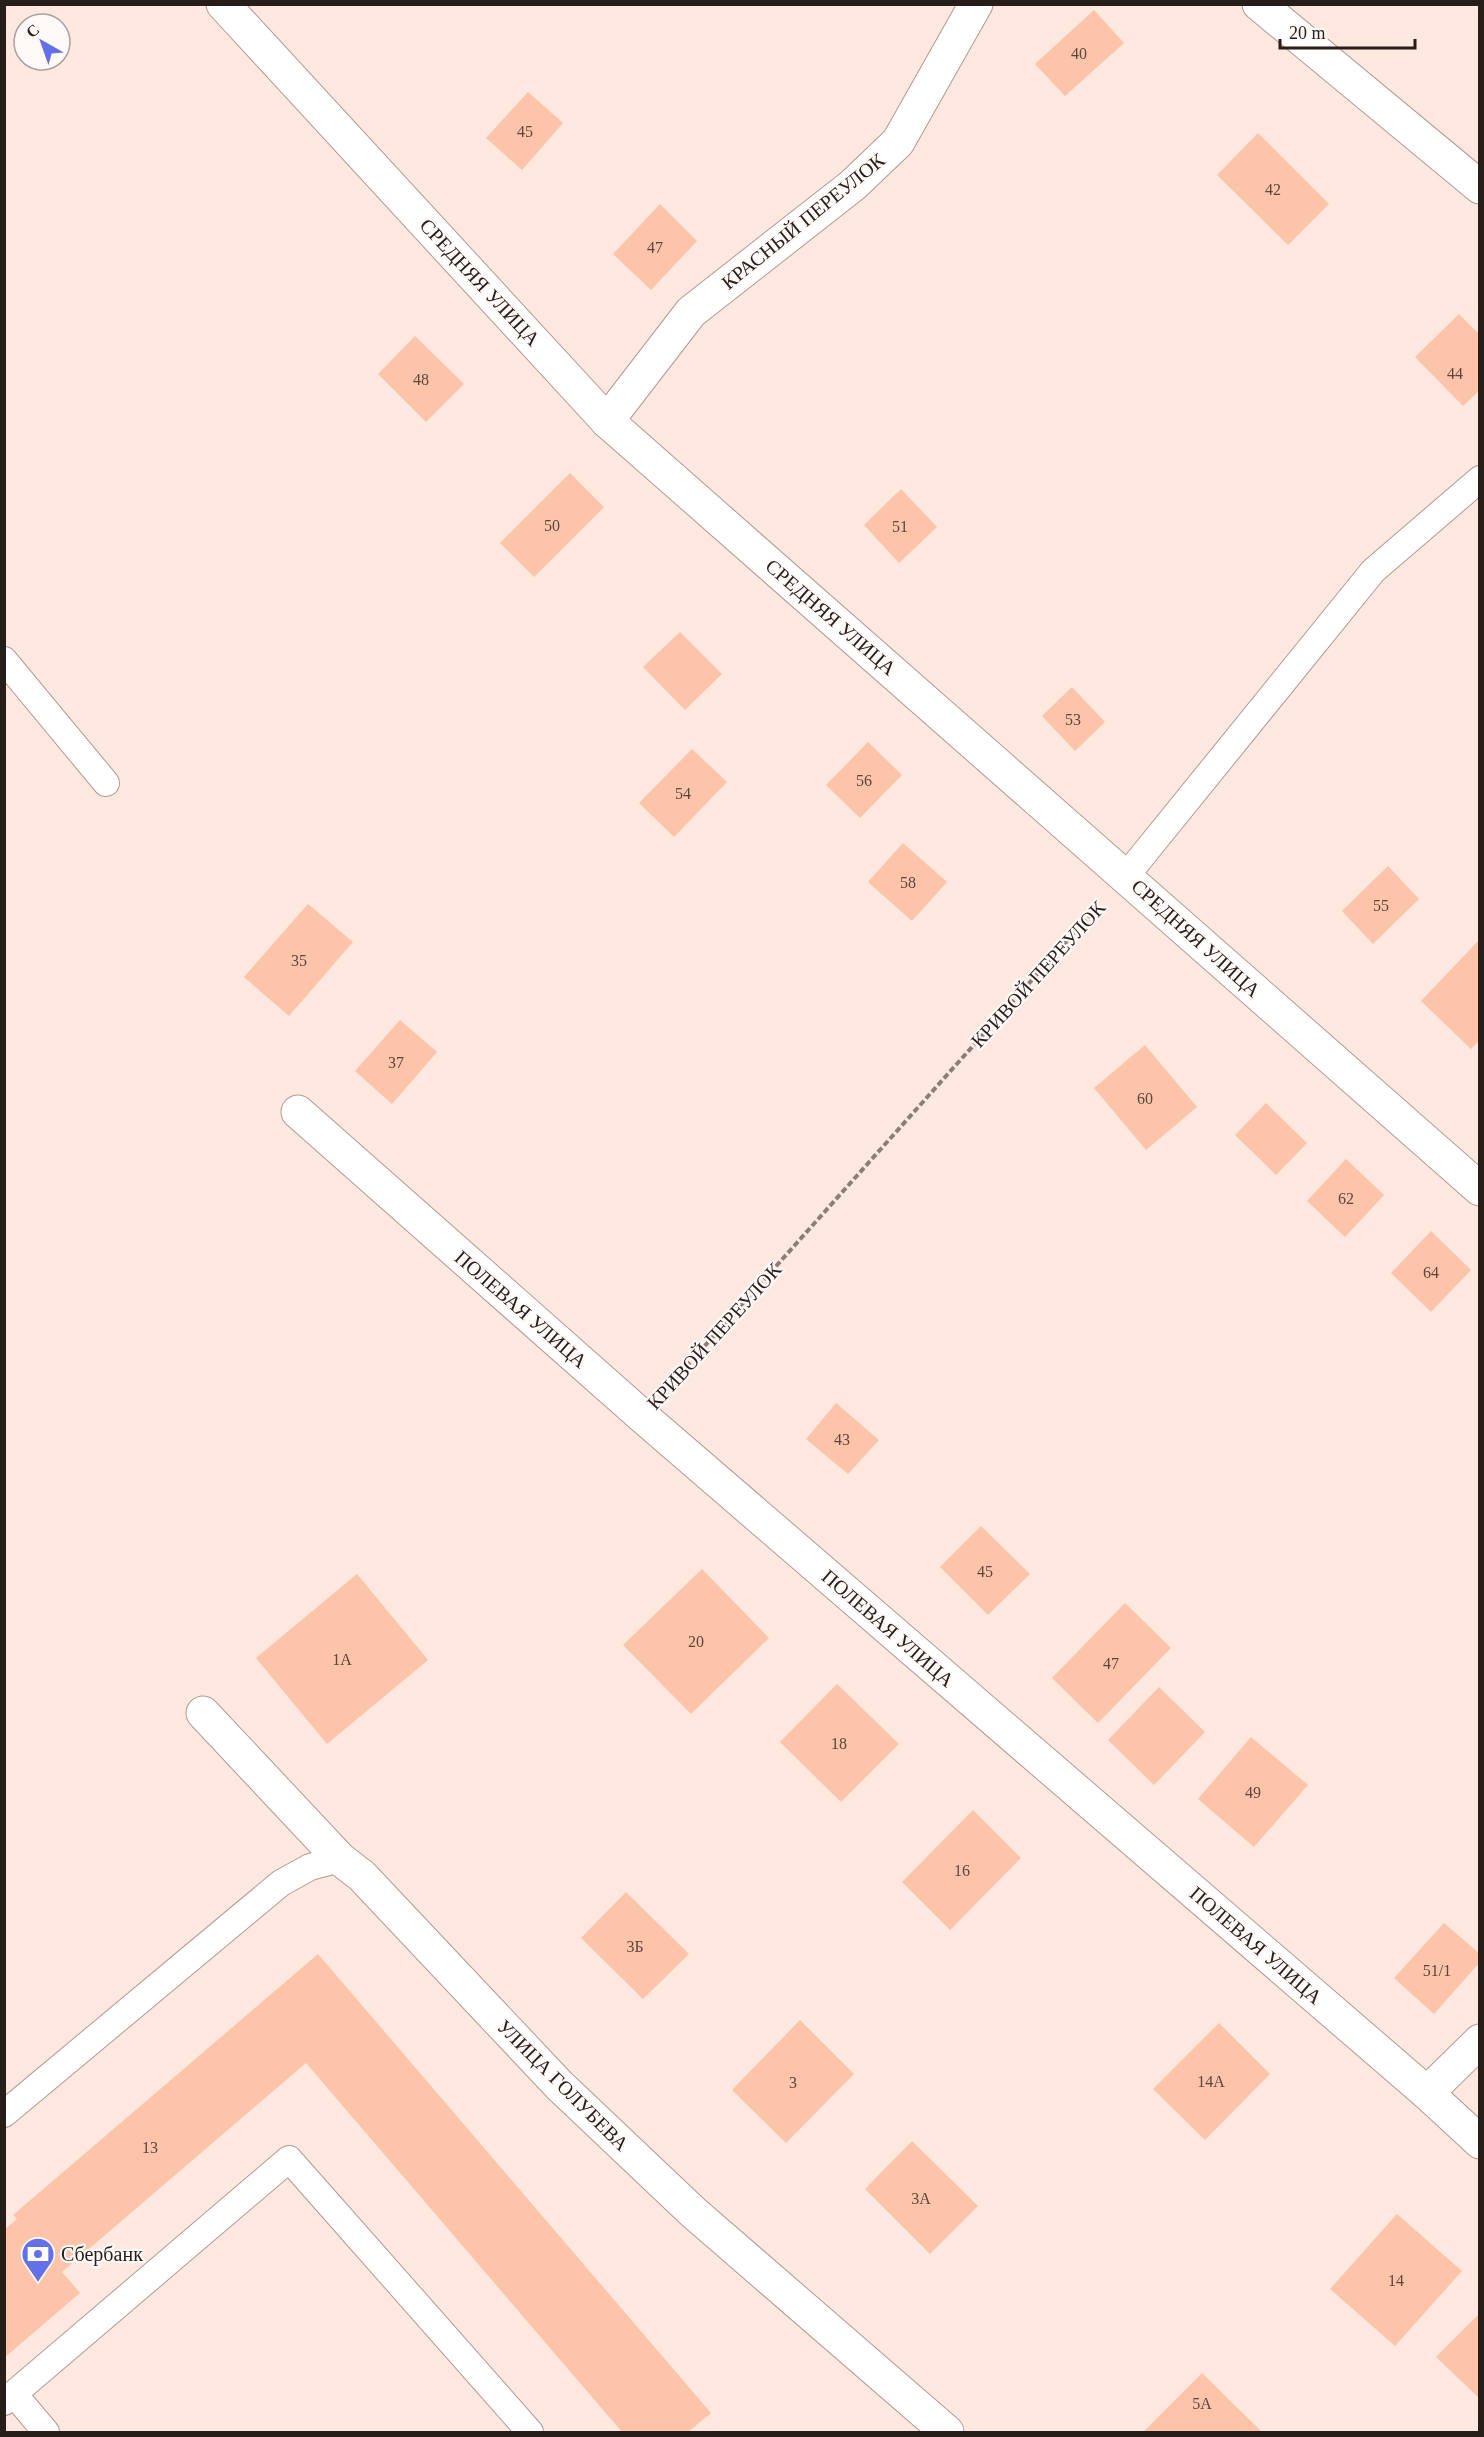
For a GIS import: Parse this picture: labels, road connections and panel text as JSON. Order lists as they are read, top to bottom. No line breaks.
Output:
{"streets":{"street":["КРАСНЫЙ ПЕРЕУЛОК","СРЕДНЯЯ УЛИЦА","ПОЛЕВАЯ УЛИЦА","УЛИЦА ГОЛУБЕВА"],"path":["КРИВОЙ ПЕРЕУЛОК"]},"crossings":[["КРАСНЫЙ ПЕРЕУЛОК","СРЕДНЯЯ УЛИЦА"],["СРЕДНЯЯ УЛИЦА","КРИВОЙ ПЕРЕУЛОК"],["КРИВОЙ ПЕРЕУЛОК","ПОЛЕВАЯ УЛИЦА"]],"places":{"bank":["Сбербанк"]},"house_numbers":["40","45","42","47","44","48","50","51","53","56","54","58","55","35","37","60","62","64","43","45","20","1А","47","18","49","16","3Б","51/1","14А","3","13","3А","14","5А"],"scale_bar":"20 m","north":"top left"}
